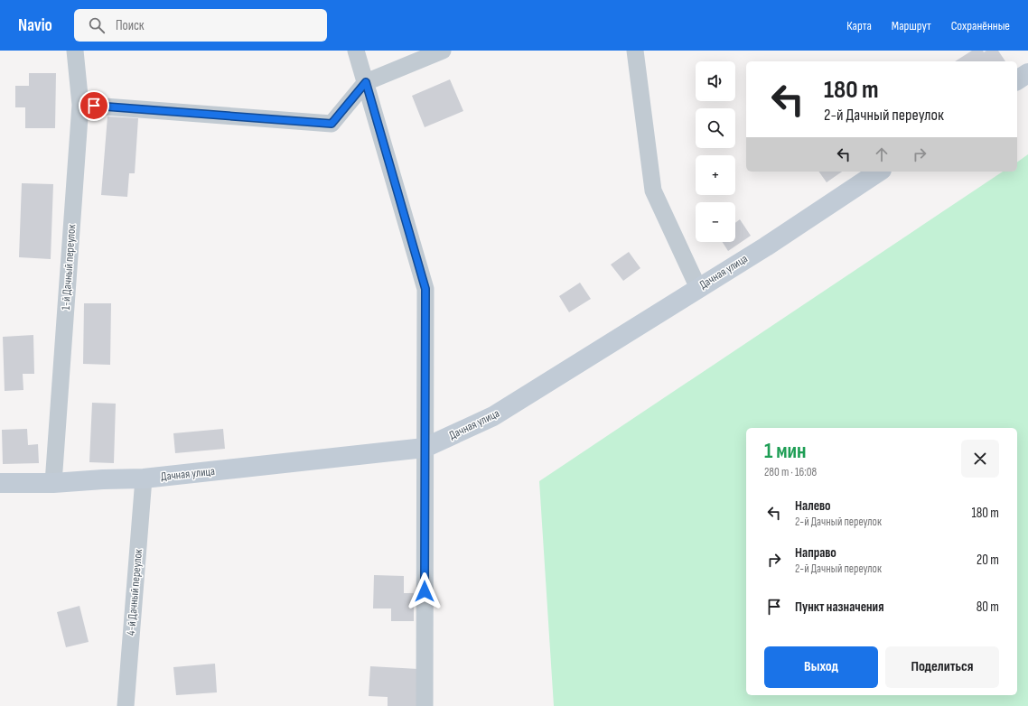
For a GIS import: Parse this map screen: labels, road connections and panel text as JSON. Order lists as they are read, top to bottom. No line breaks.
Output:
{"streets":{"street":["1-й Дачный переулок","Дачная улица","4-й Дачный переулок"]},"crossings":[["1-й Дачный переулок","Дачная улица"],["Дачная улица","4-й Дачный переулок"]],"page":{"header":"Navio","search":"Поиск","nav":["Карта","Маршрут","Сохранённые"],"map_buttons":["+","−"],"turn":["180 m","2-й Дачный переулок"],"heading":["1 мин","280 m · 16:08"],"list":[{"name":"Налево","note":"2-й Дачный переулок","value":"180 m"},{"name":"Направо","note":"2-й Дачный переулок","value":"20 m"},{"name":"Пункт назначения","value":"80 m"}],"buttons":["Выход","Поделиться"]}}
